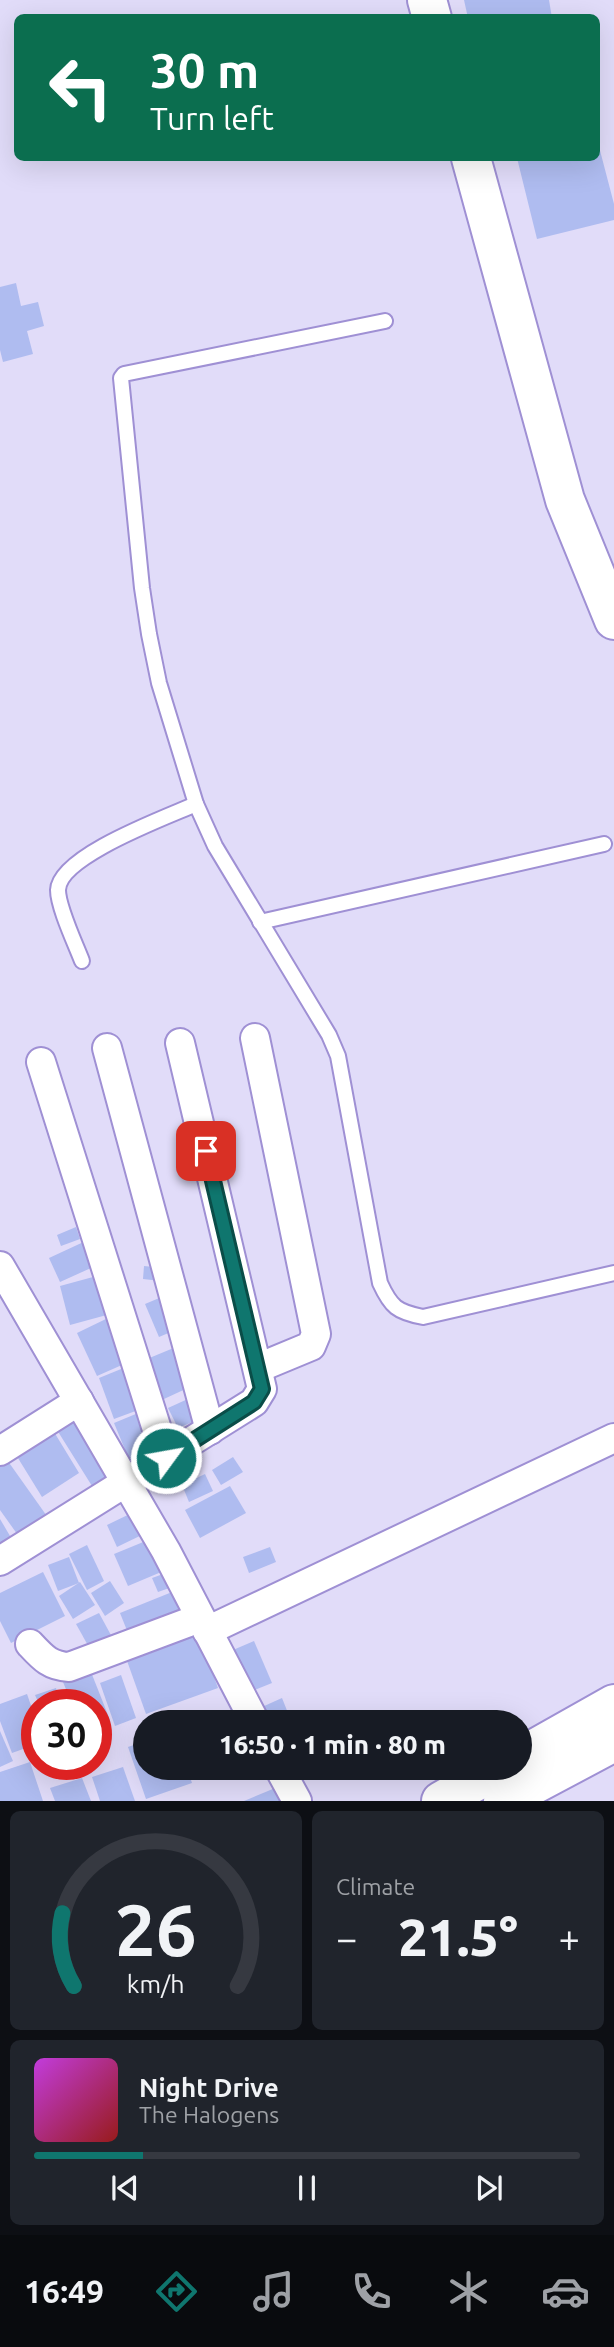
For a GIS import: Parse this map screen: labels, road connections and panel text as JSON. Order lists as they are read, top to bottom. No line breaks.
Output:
{"page":{"turn":["30 m","Turn left"],"limit":"30","trip":"16:50 · 1 min · 80 m","tile":"Climate","heat":["−","21.5°","+"],"song":["Night Drive","The Halogens"],"tabs":"16:49","gauge":["26","km/h"]}}
